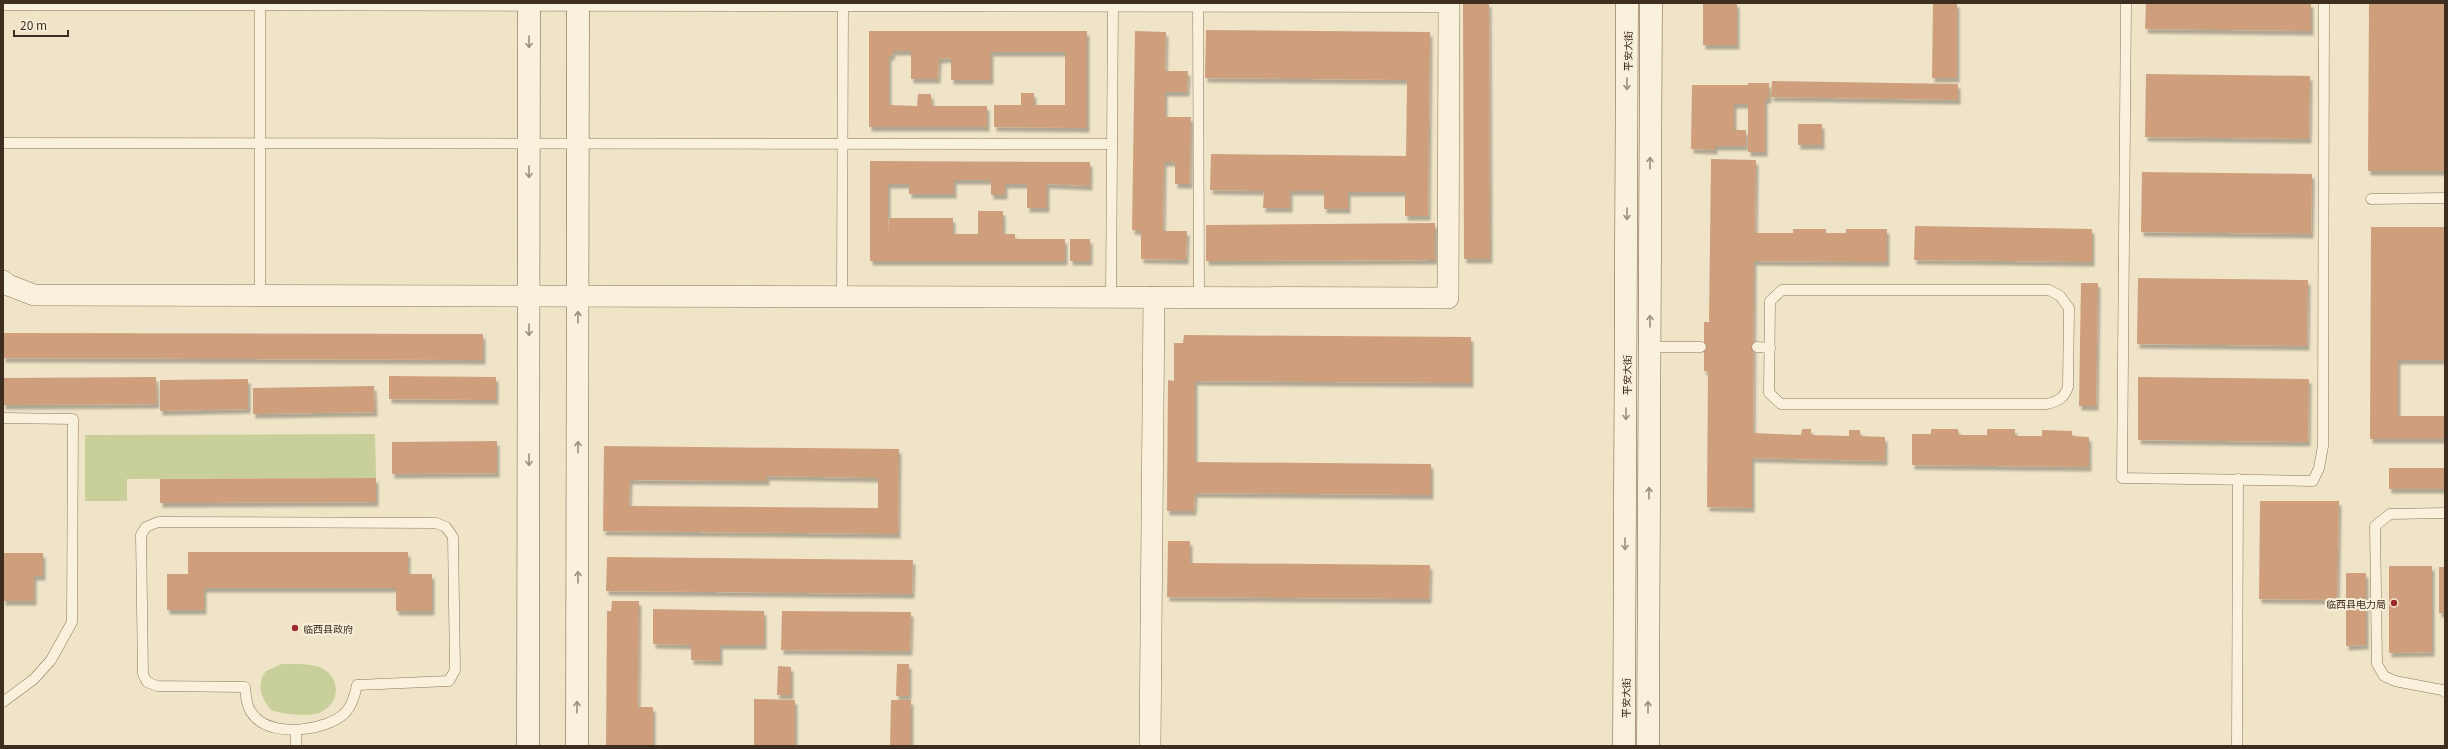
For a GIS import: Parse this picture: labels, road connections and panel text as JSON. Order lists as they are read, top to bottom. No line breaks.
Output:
{"streets":{"street":["平安大街"]},"places":["临西县电力局","临西县政府"],"scale_bar":"20 m"}
